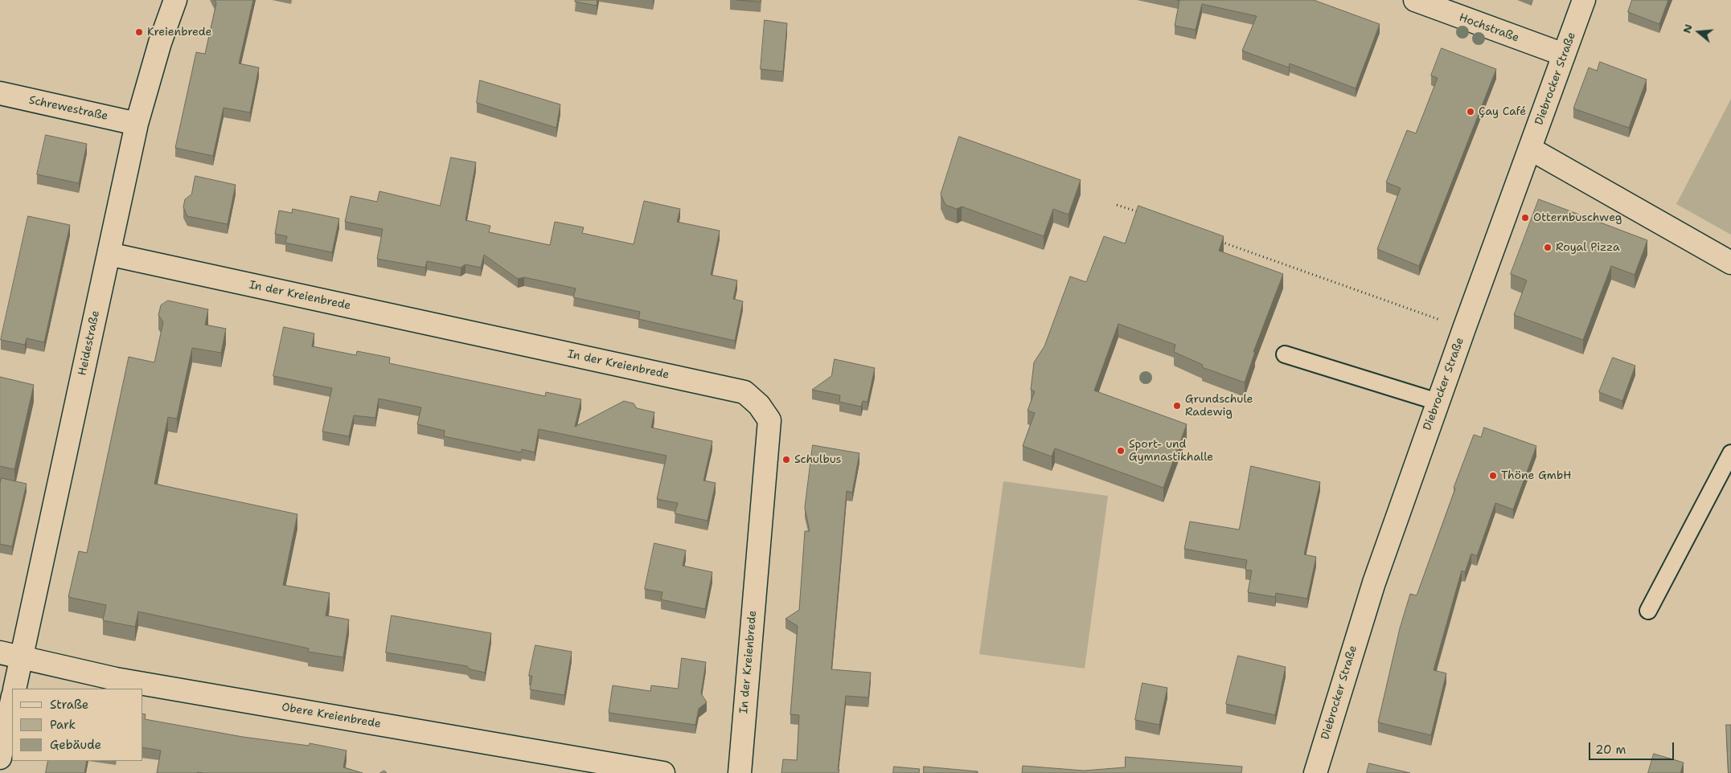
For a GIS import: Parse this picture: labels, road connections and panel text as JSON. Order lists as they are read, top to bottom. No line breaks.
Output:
{"streets":{"street":["Hochstraße","Diebrocker Straße","Schrewestraße","In der Kreienbrede","Heidestraße","Obere Kreienbrede"]},"crossings":[["Hochstraße","Diebrocker Straße"],["Schrewestraße","Heidestraße"],["In der Kreienbrede","Heidestraße"],["Heidestraße","Obere Kreienbrede"]],"places":["Kreienbrede","Çay Café","Otternbuschweg","Royal Pizza","Grundschule Radewig","Sport- und Gymnastikhalle","Schulbus","Thöne GmbH"],"legend":["Straße","Park","Gebäude"],"scale_bar":"20 m","north":"left"}
